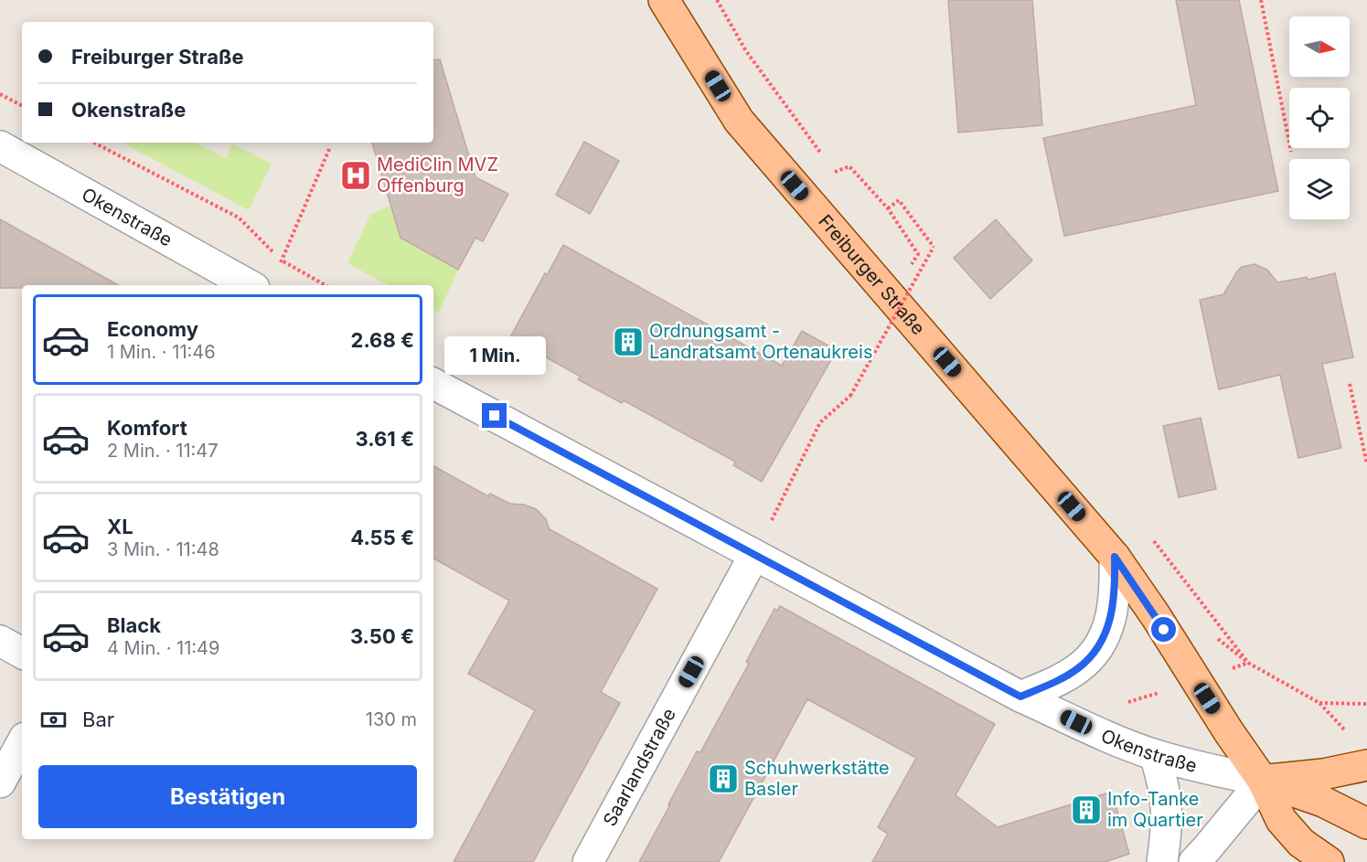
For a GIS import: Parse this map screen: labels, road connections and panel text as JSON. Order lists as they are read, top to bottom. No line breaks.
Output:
{"streets":{"main road":["Okenstraße","Freiburger Straße"],"street":["Saarlandstraße"]},"crossings":[["Okenstraße","Freiburger Straße"],["Okenstraße","Saarlandstraße"]],"places":{"hospital":["MediClin MVZ Offenburg"],"building":["Ordnungsamt - Landratsamt Ortenaukreis","Schuhwerkstätte Basler","Info-Tanke im Quartier"]},"north":"right","page":{"banner":["Freiburger Straße","Okenstraße"],"list":[{"name":"Economy","note":"1 Min. · 11:46","value":"2.68 €"},{"name":"Komfort","note":"2 Min. · 11:47","value":"3.61 €"},{"name":"XL","note":"3 Min. · 11:48","value":"4.55 €"},{"name":"Black","note":"4 Min. · 11:49","value":"3.50 €"}],"bubble":"1 Min.","pay":["Bar","130 m"],"buttons":"Bestätigen"}}
